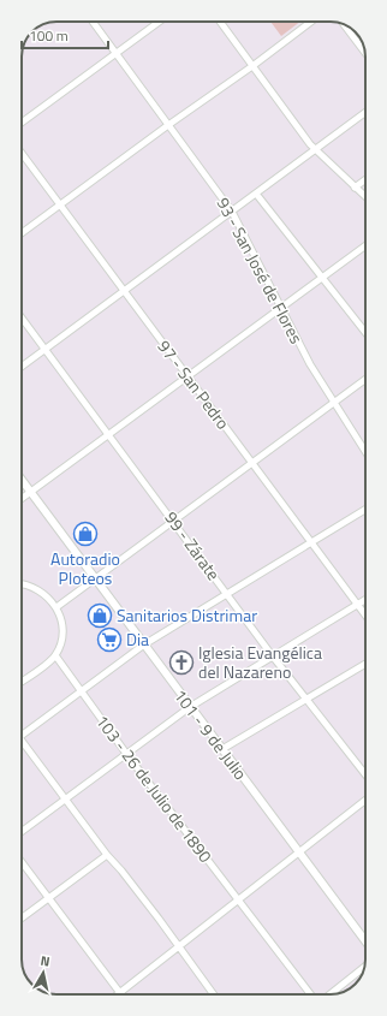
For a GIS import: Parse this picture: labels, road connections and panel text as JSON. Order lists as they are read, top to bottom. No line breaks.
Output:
{"streets":{"street":["93 - San José de Flores","97 - San Pedro","99 - Zárate","101 - 9 de Julio","103 - 26 de Julio de 1890"]},"places":{"shop":["Autoradio Ploteos","Sanitarios Distrimar"],"supermarket":["Dia"],"church":["Iglesia Evangélica del Nazareno"]},"scale_bar":"100 m","north":"top"}
